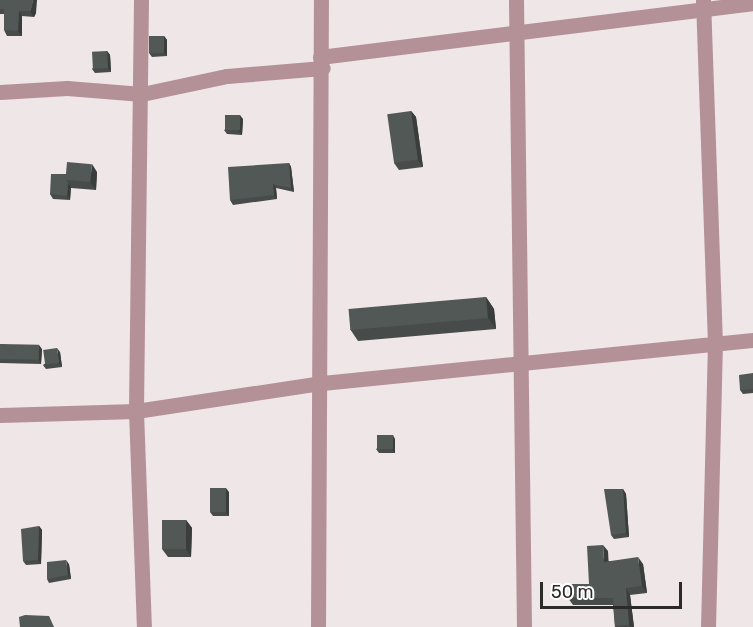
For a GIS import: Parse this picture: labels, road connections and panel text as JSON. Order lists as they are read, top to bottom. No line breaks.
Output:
{"scale_bar":"50 m"}
